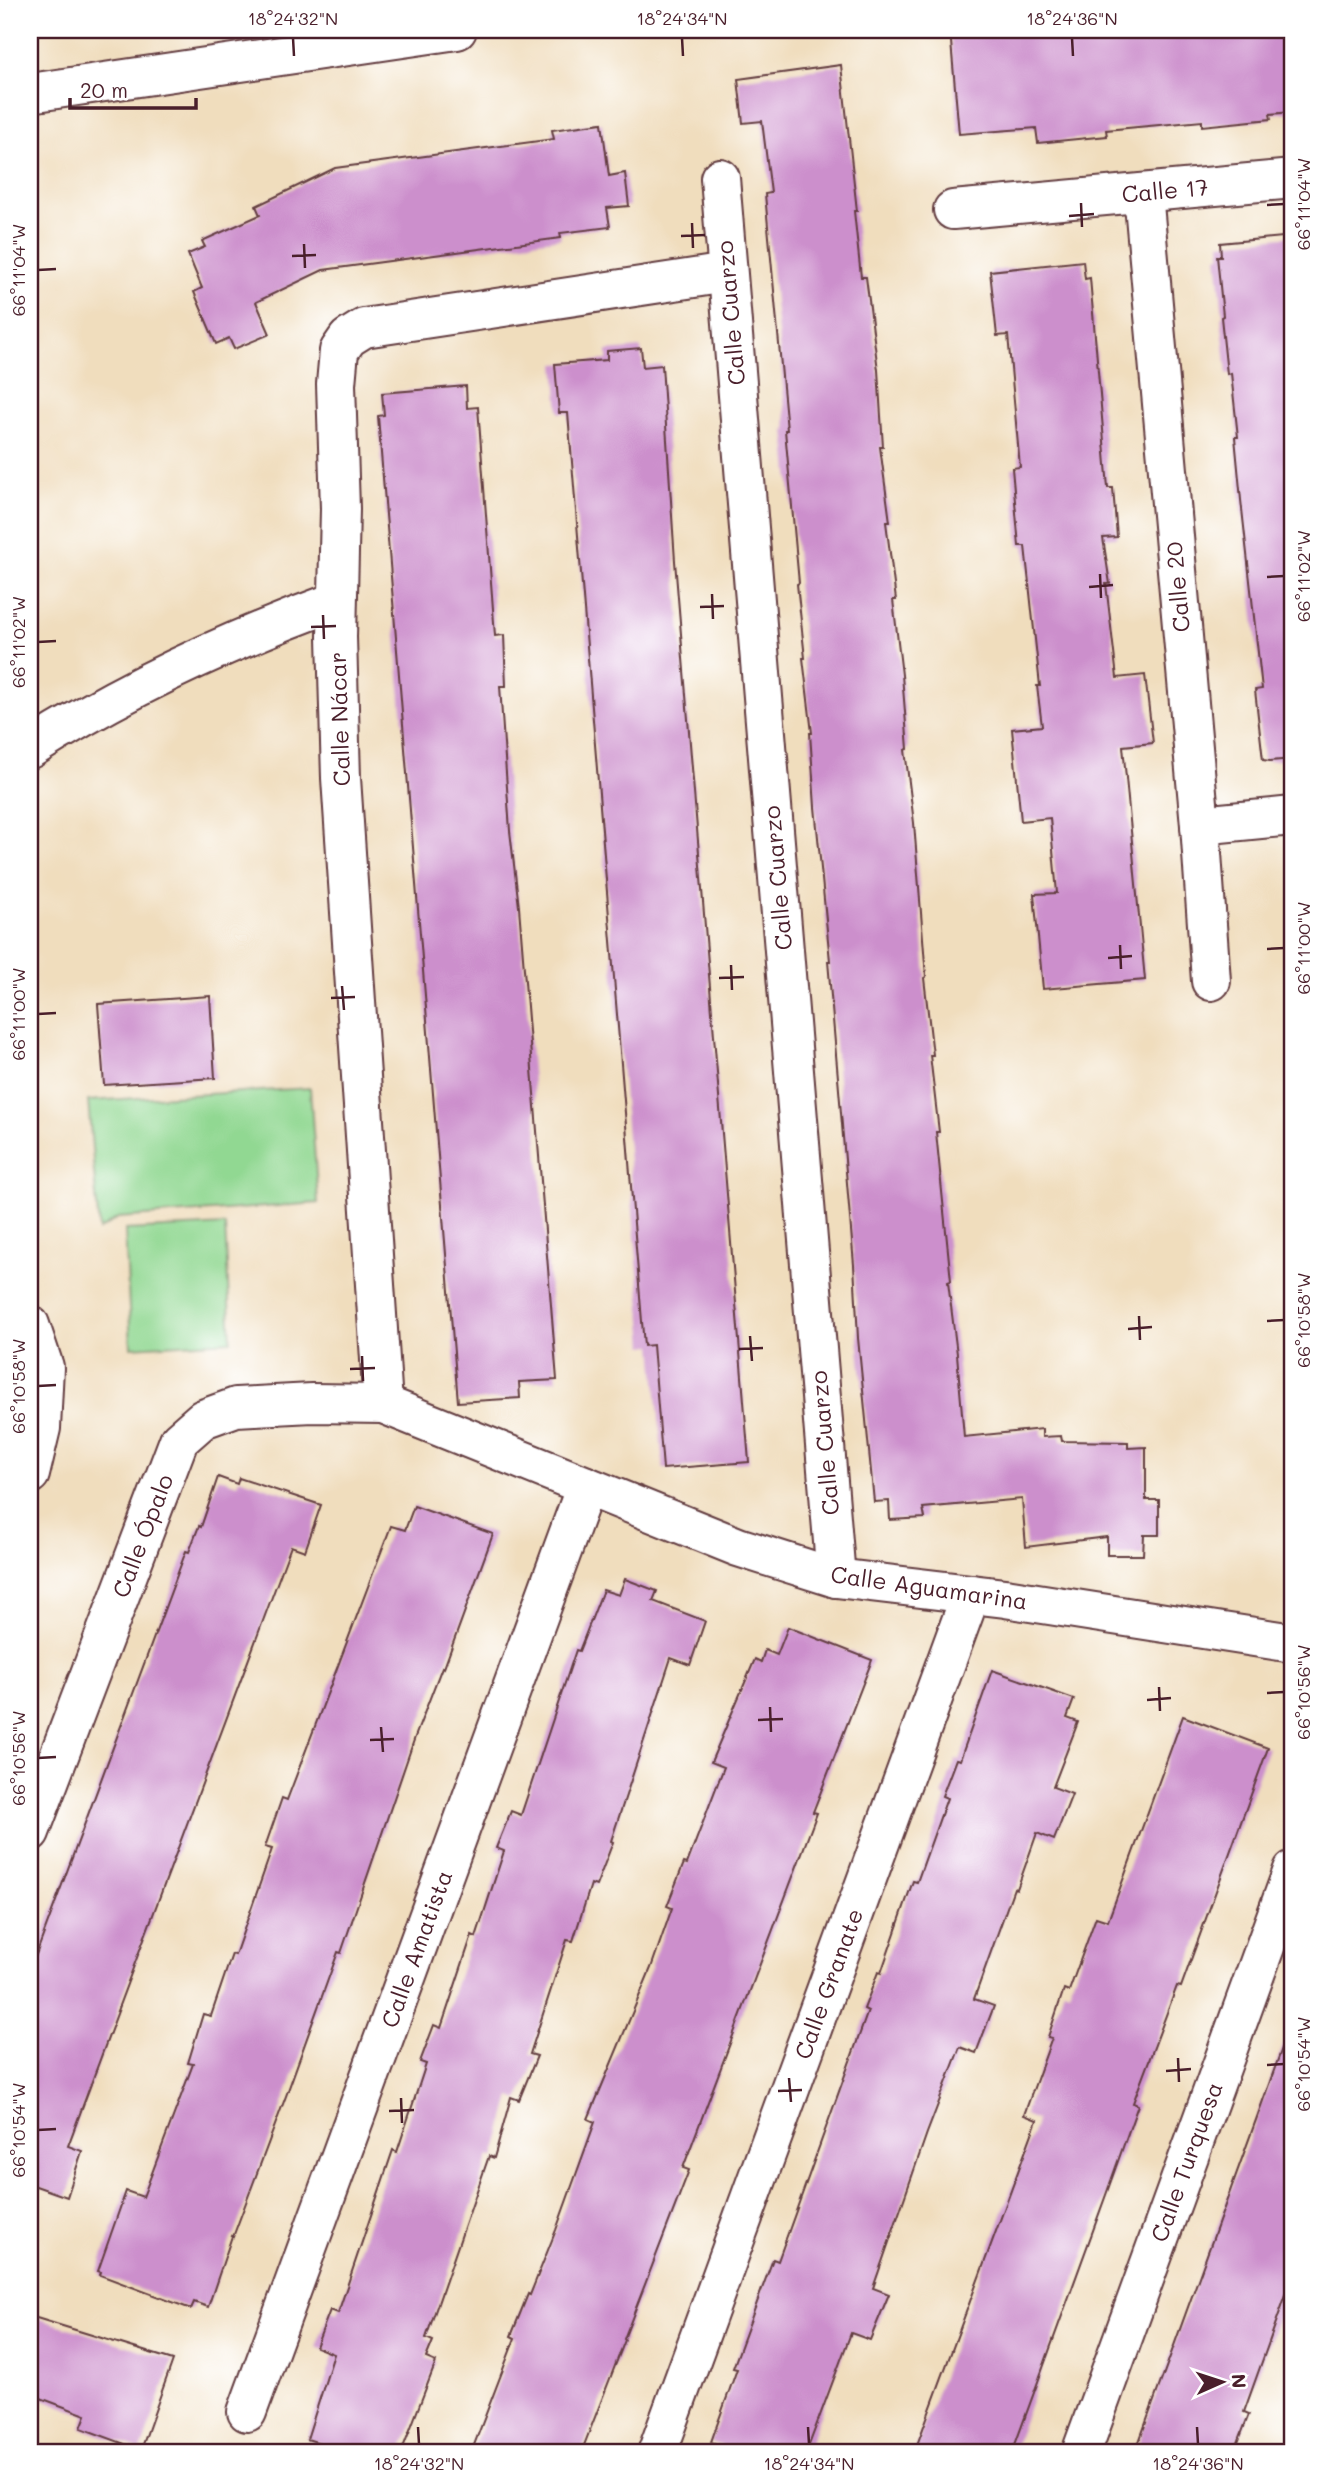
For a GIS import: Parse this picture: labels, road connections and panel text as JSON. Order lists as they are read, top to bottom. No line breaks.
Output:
{"streets":{"street":["Calle 17","Calle Cuarzo","Calle 20","Calle Nácar","Calle Ópalo","Calle Aguamarina","Calle Amatista","Calle Granate","Calle Turquesa"]},"crossings":[["Calle 17","Calle 20"],["Calle Cuarzo","Calle Nácar"],["Calle Cuarzo","Calle Aguamarina"],["Calle Nácar","Calle Ópalo"],["Calle Nácar","Calle Aguamarina"],["Calle Ópalo","Calle Aguamarina"],["Calle Aguamarina","Calle Amatista"],["Calle Aguamarina","Calle Granate"]],"scale_bar":"20 m","north":"right","coordinates":["18°24'32\"N","18°24'34\"N","18°24'36\"N","66°11'04\"W","66°11'02\"W","66°11'00\"W","66°10'58\"W","66°10'56\"W","66°10'54\"W"]}
